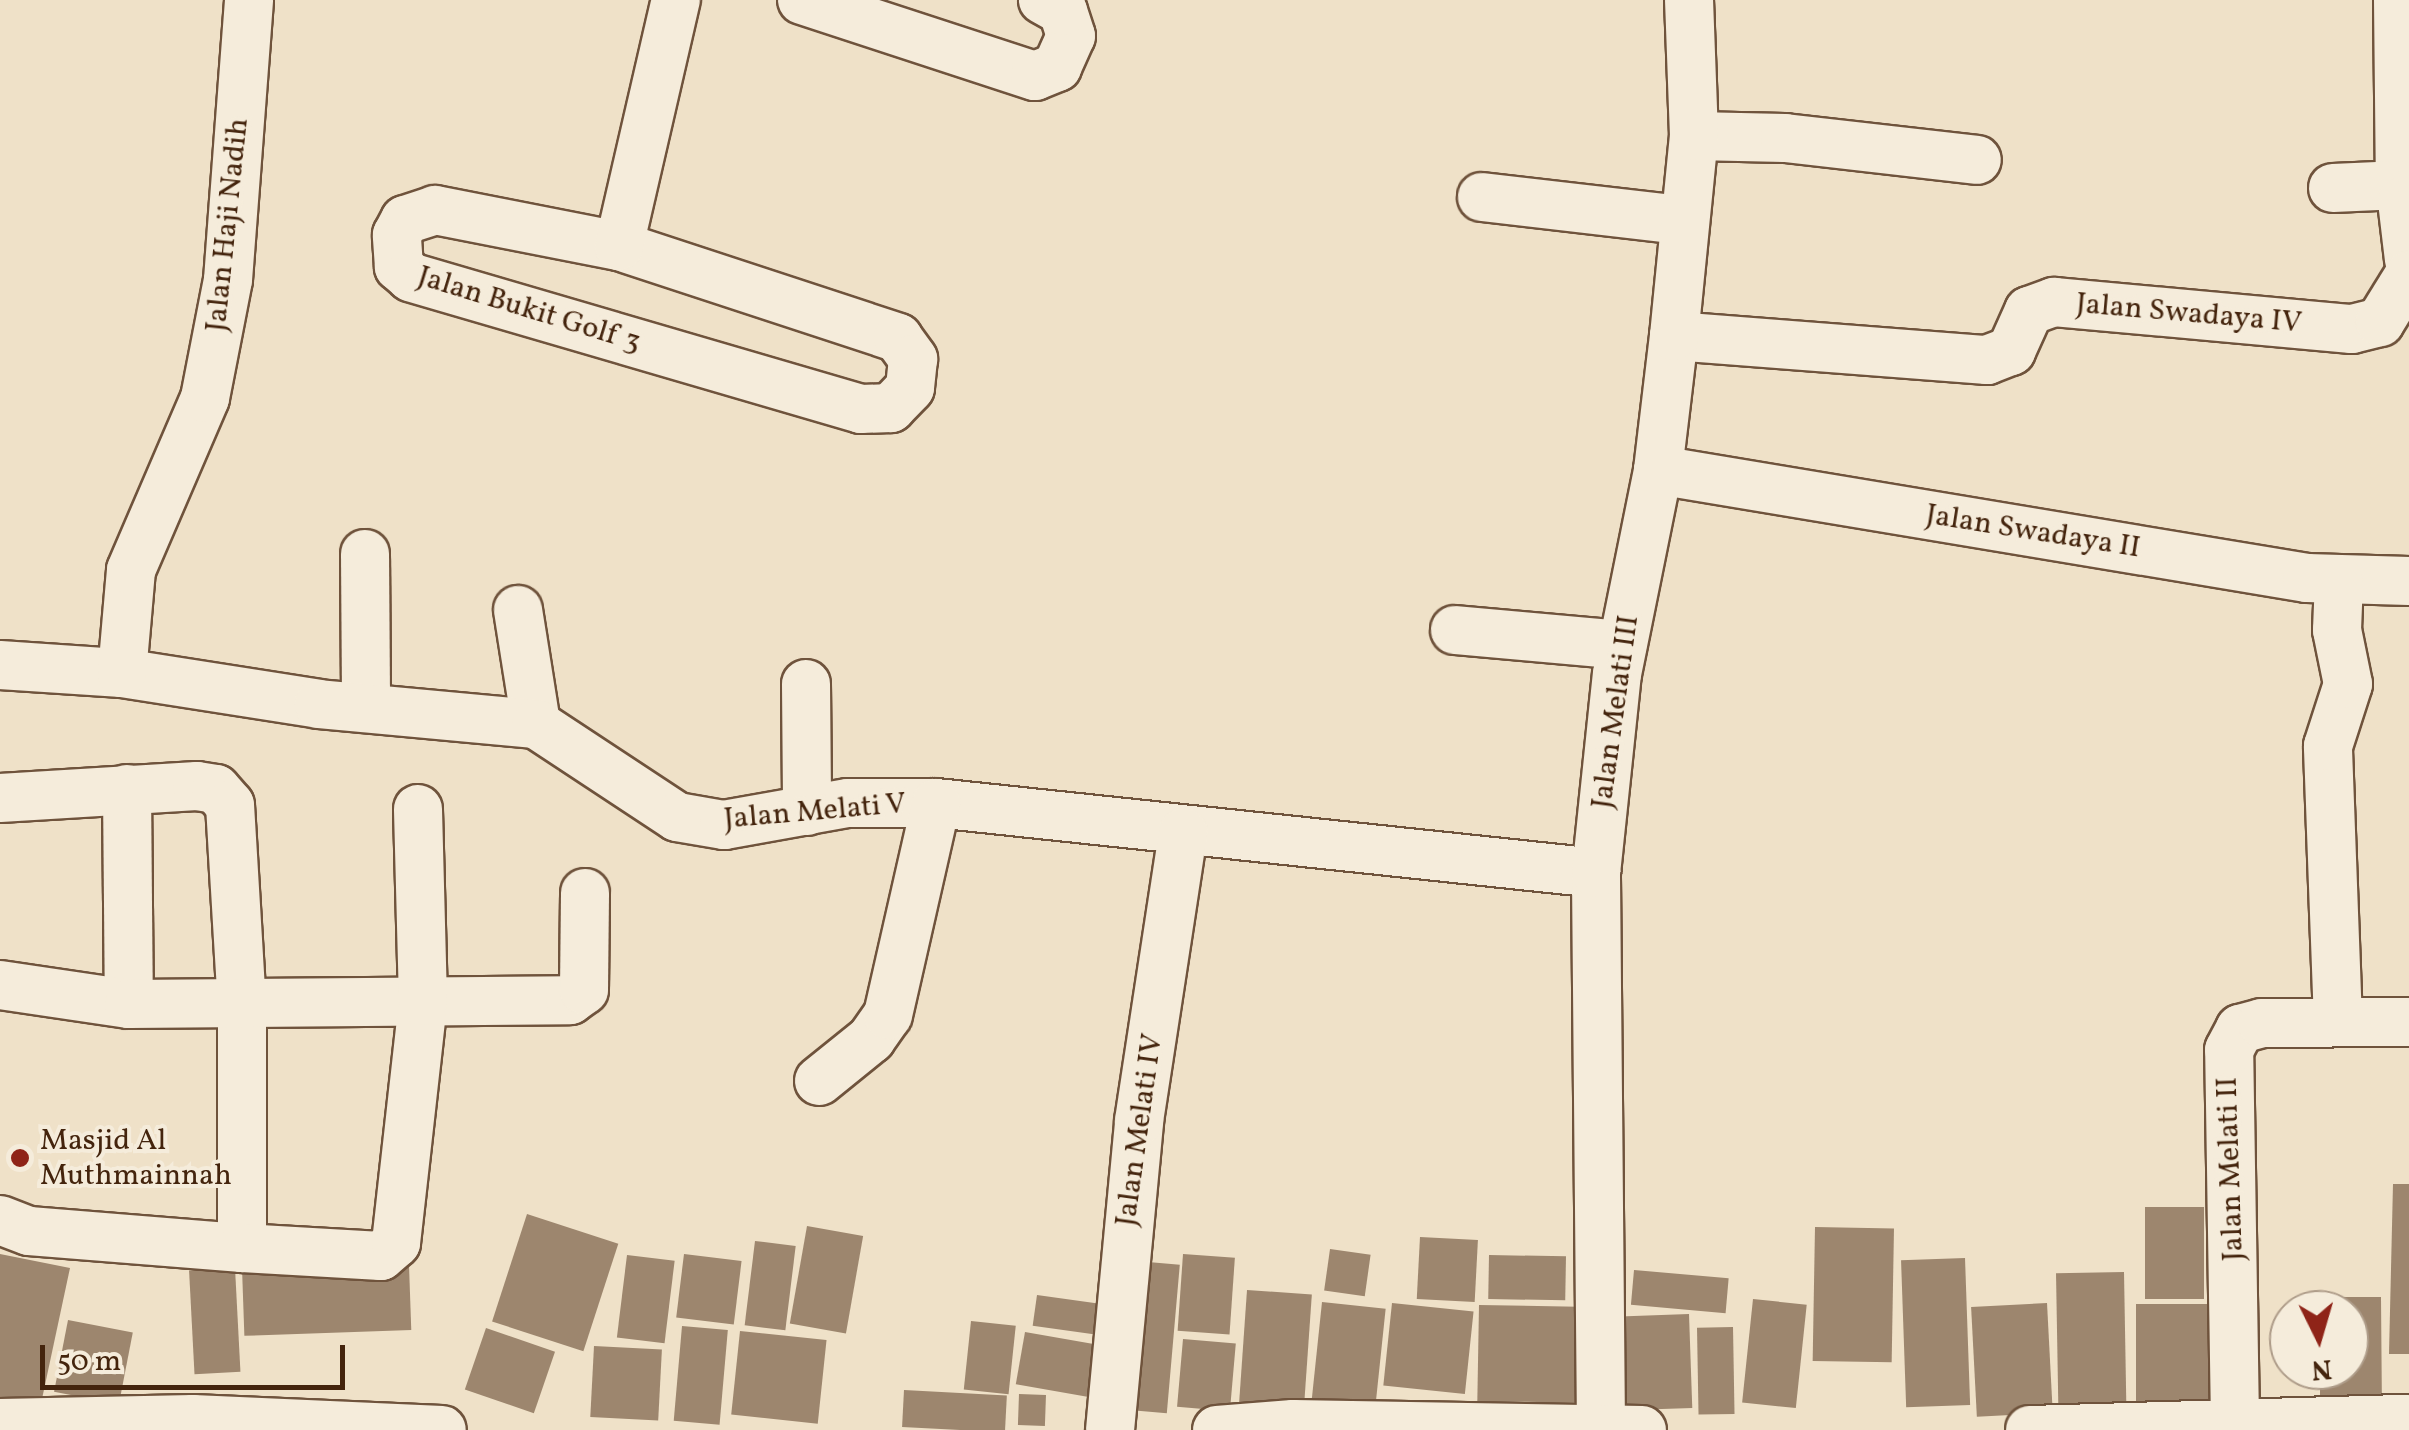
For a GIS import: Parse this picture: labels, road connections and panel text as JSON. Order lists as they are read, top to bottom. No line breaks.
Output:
{"streets":{"street":["Jalan Haji Nadih","Jalan Bukit Golf 3","Jalan Swadaya IV","Jalan Swadaya II","Jalan Melati III","Jalan Melati V","Jalan Melati IV","Jalan Melati II"]},"crossings":[["Jalan Haji Nadih","Jalan Melati V"],["Jalan Swadaya IV","Jalan Melati III"],["Jalan Swadaya II","Jalan Melati III"],["Jalan Melati III","Jalan Melati V"],["Jalan Melati V","Jalan Melati IV"]],"places":["Masjid Al Muthmainnah"],"scale_bar":"50 m","north":"bottom"}
